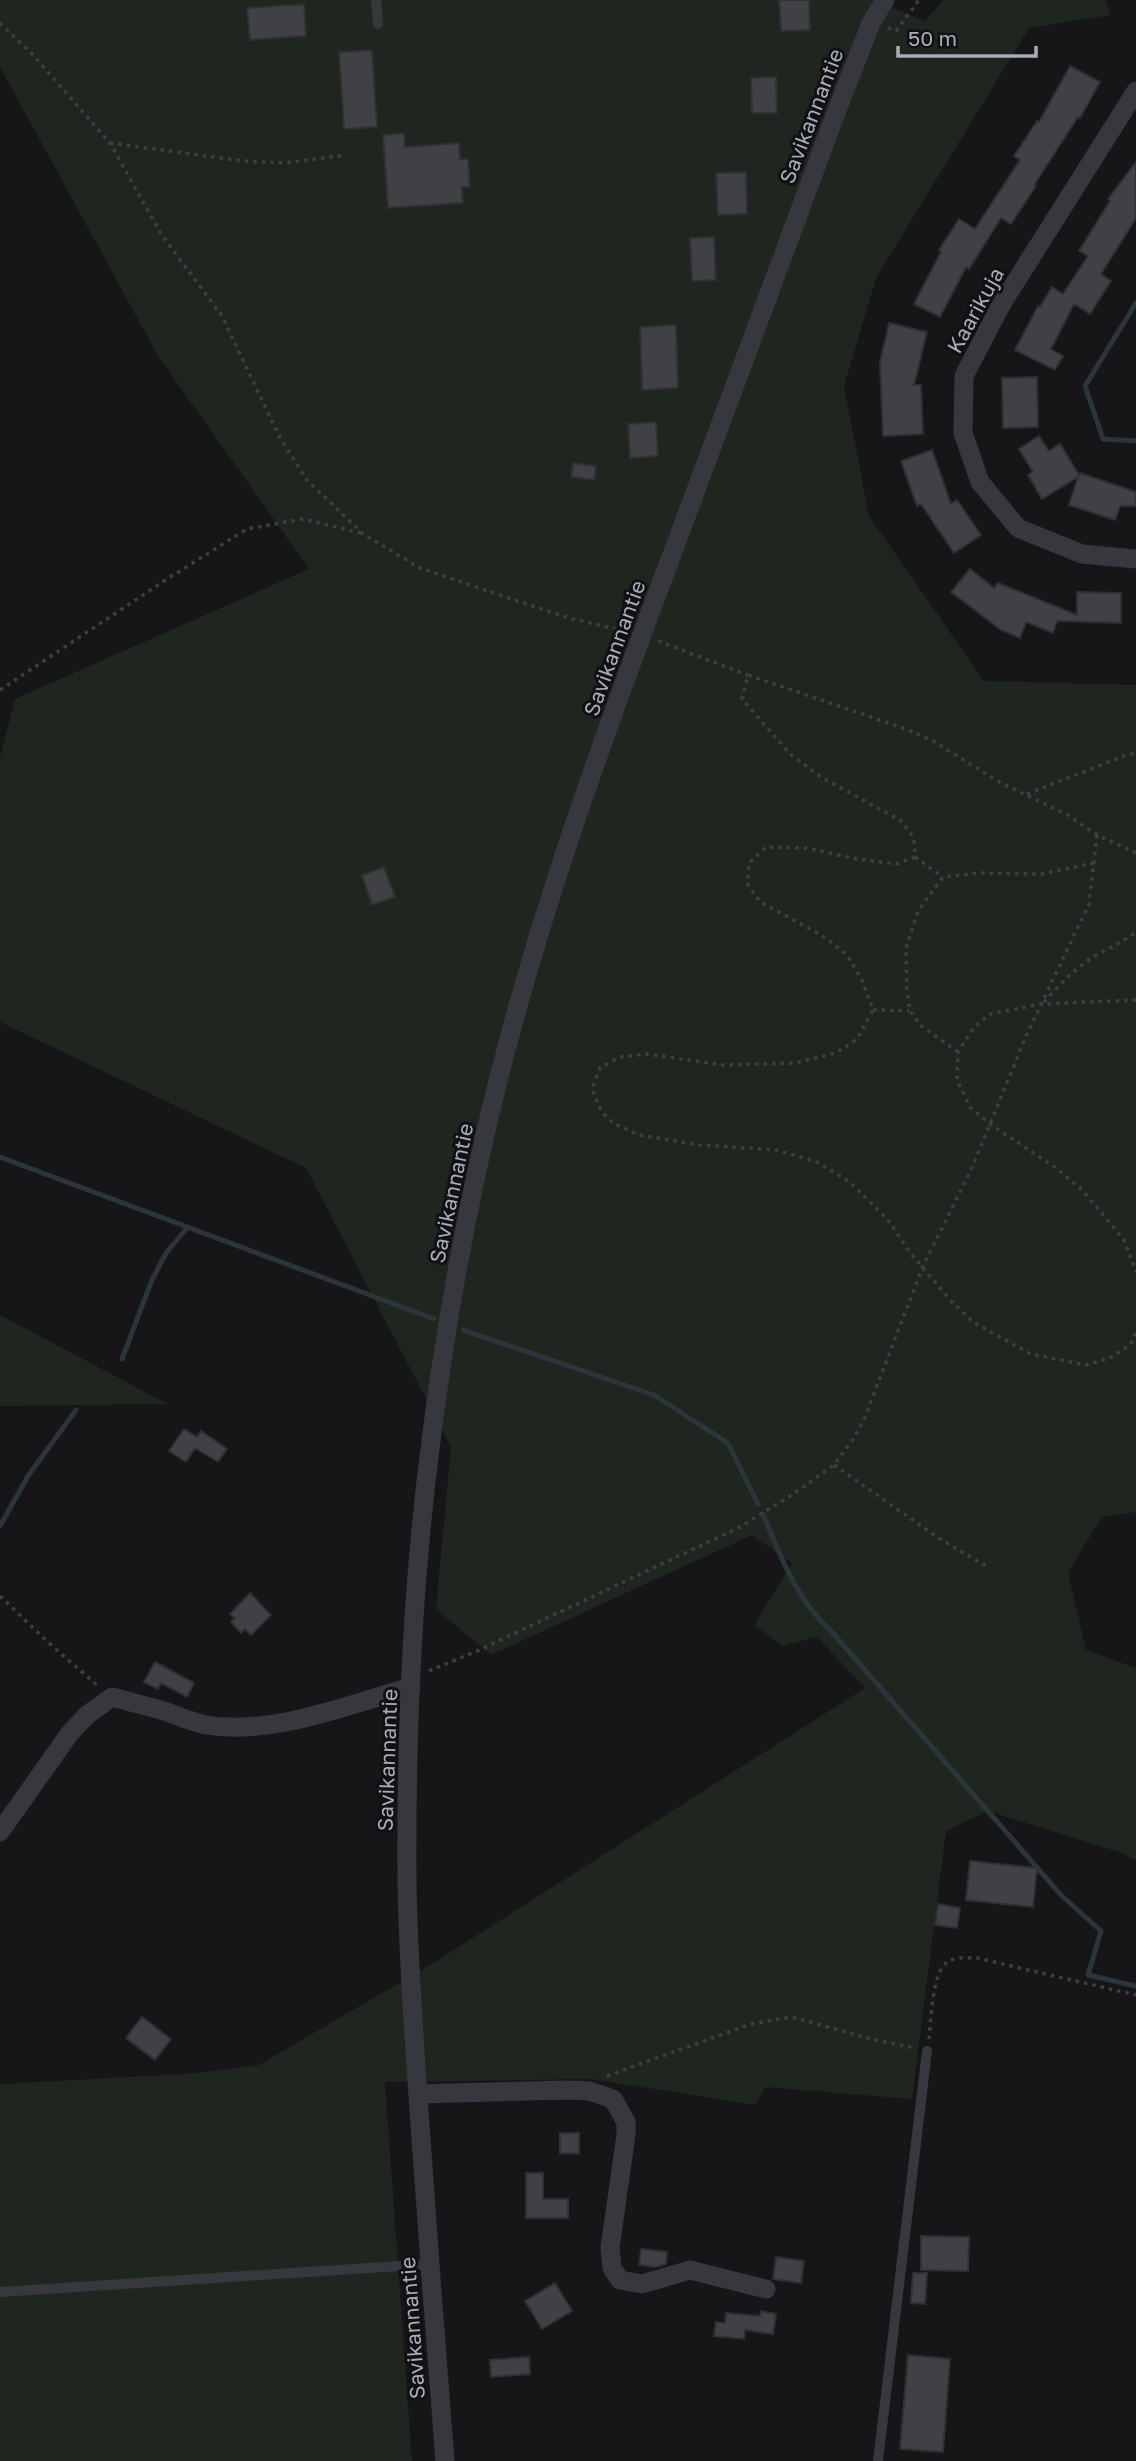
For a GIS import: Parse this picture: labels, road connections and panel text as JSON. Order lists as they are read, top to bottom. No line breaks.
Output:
{"streets":{"street":["Savikannantie","Kaarikuja"]},"scale_bar":"50 m"}
